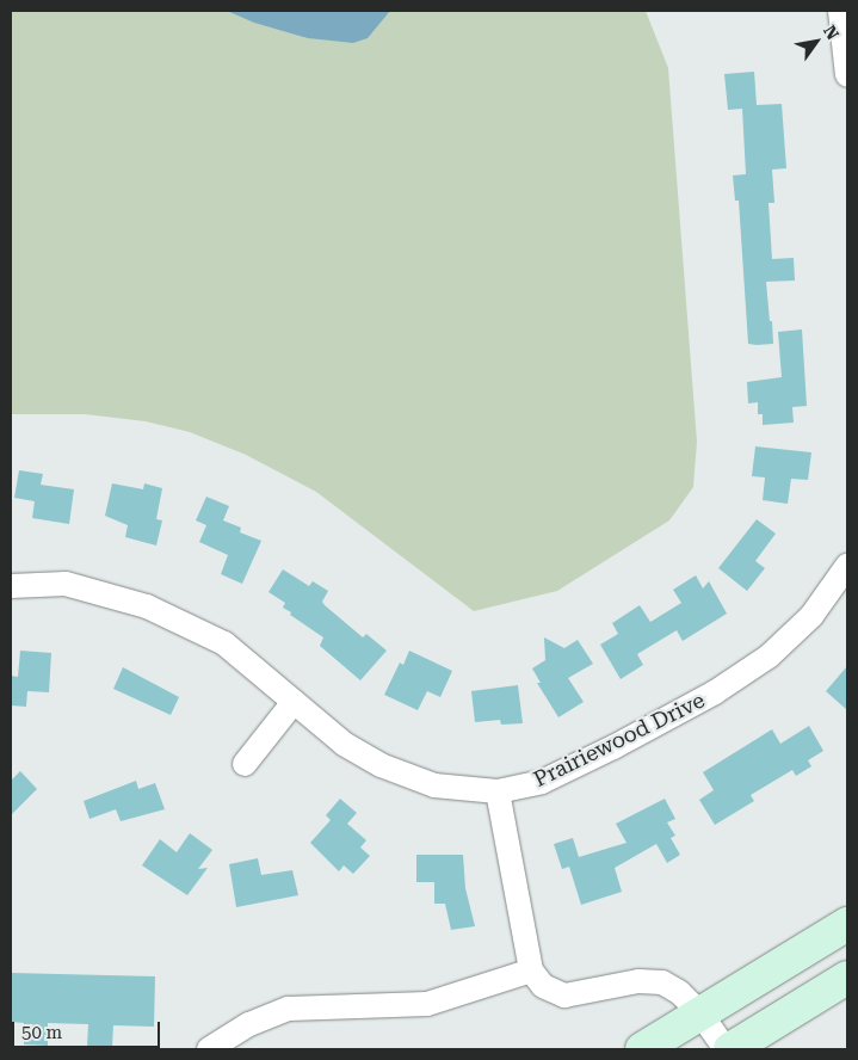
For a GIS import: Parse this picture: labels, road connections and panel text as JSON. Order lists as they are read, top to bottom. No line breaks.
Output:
{"streets":{"street":["Prairiewood Drive"]},"scale_bar":"50 m","north":"top right"}
